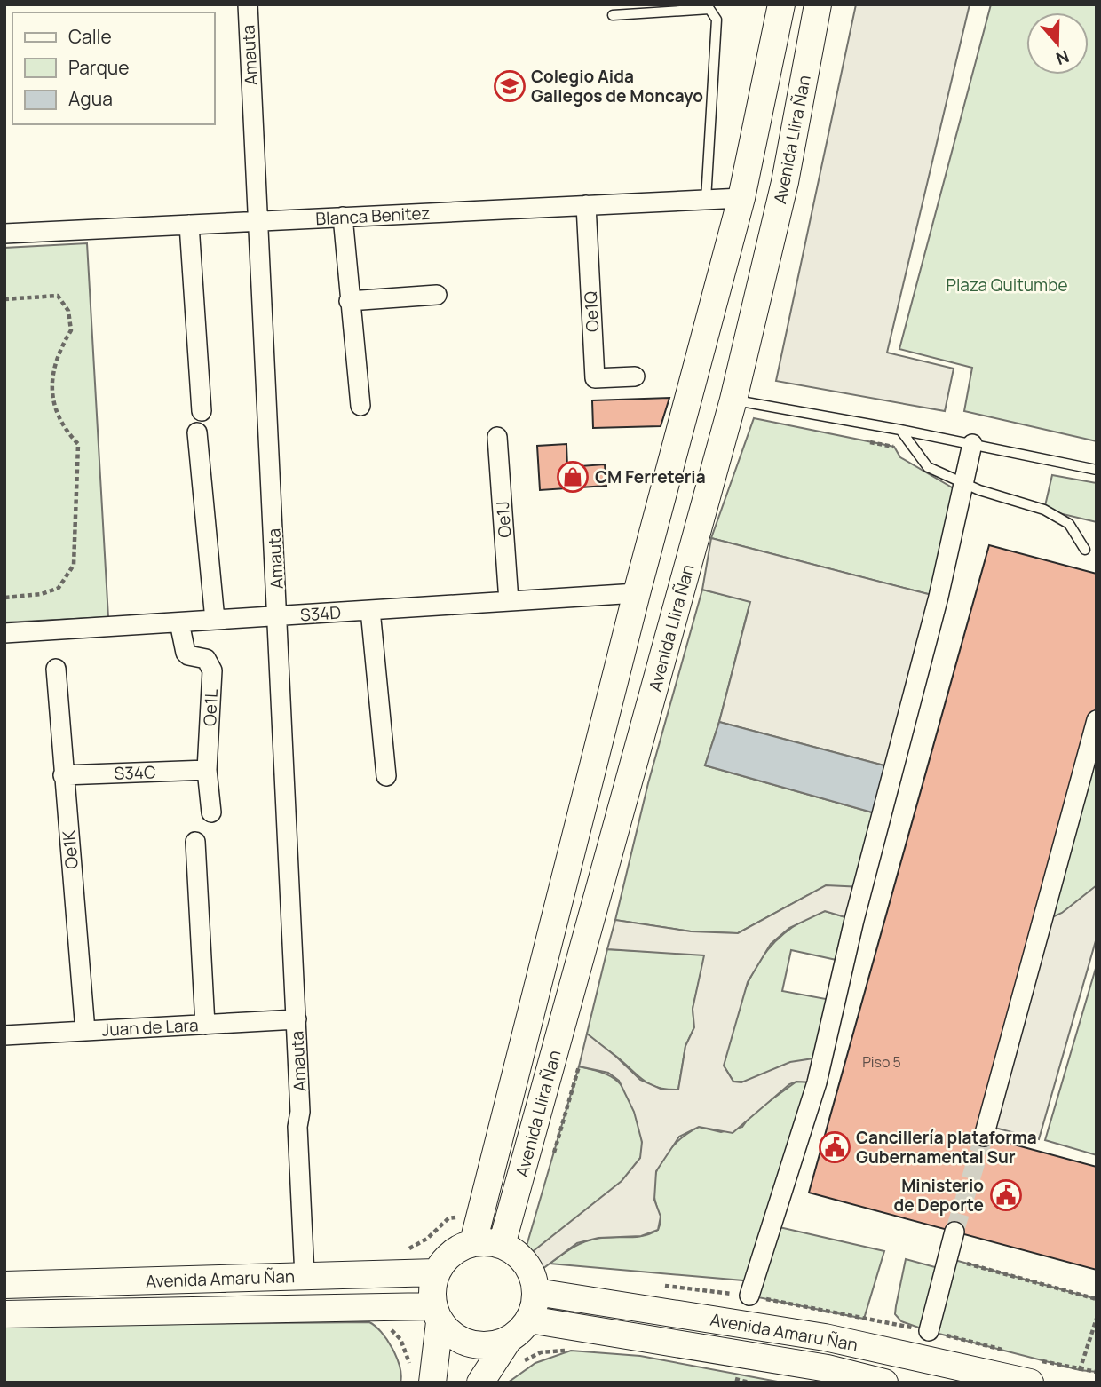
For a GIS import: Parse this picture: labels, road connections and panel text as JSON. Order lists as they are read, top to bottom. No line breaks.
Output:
{"streets":{"street":["Amauta","Avenida Llira Ñan","Blanca Benitez","Oe1Q","Oe1J","S34D","Oe1L","S34C","Oe1K","Juan de Lara","Avenida Amaru Ñan"]},"crossings":[["Amauta","Blanca Benitez"],["Amauta","S34D"],["Amauta","Juan de Lara"],["Amauta","Avenida Amaru Ñan"],["Avenida Llira Ñan","Blanca Benitez"],["Avenida Llira Ñan","S34D"],["Avenida Llira Ñan","Avenida Amaru Ñan"],["Blanca Benitez","Oe1Q"],["Oe1J","S34D"],["S34D","Oe1L"],["Oe1L","S34C"],["S34C","Oe1K"],["Oe1K","Juan de Lara"]],"parks":["Plaza Quitumbe"],"places":{"school or university":["Colegio Aida Gallegos de Moncayo"],"shop":["CM Ferreteria"],"public building":["Cancillería plataforma Gubernamental Sur","Ministerio de Deporte"]},"house_numbers":["Piso 5"],"legend":["Calle","Parque","Agua"],"north":"bottom"}
